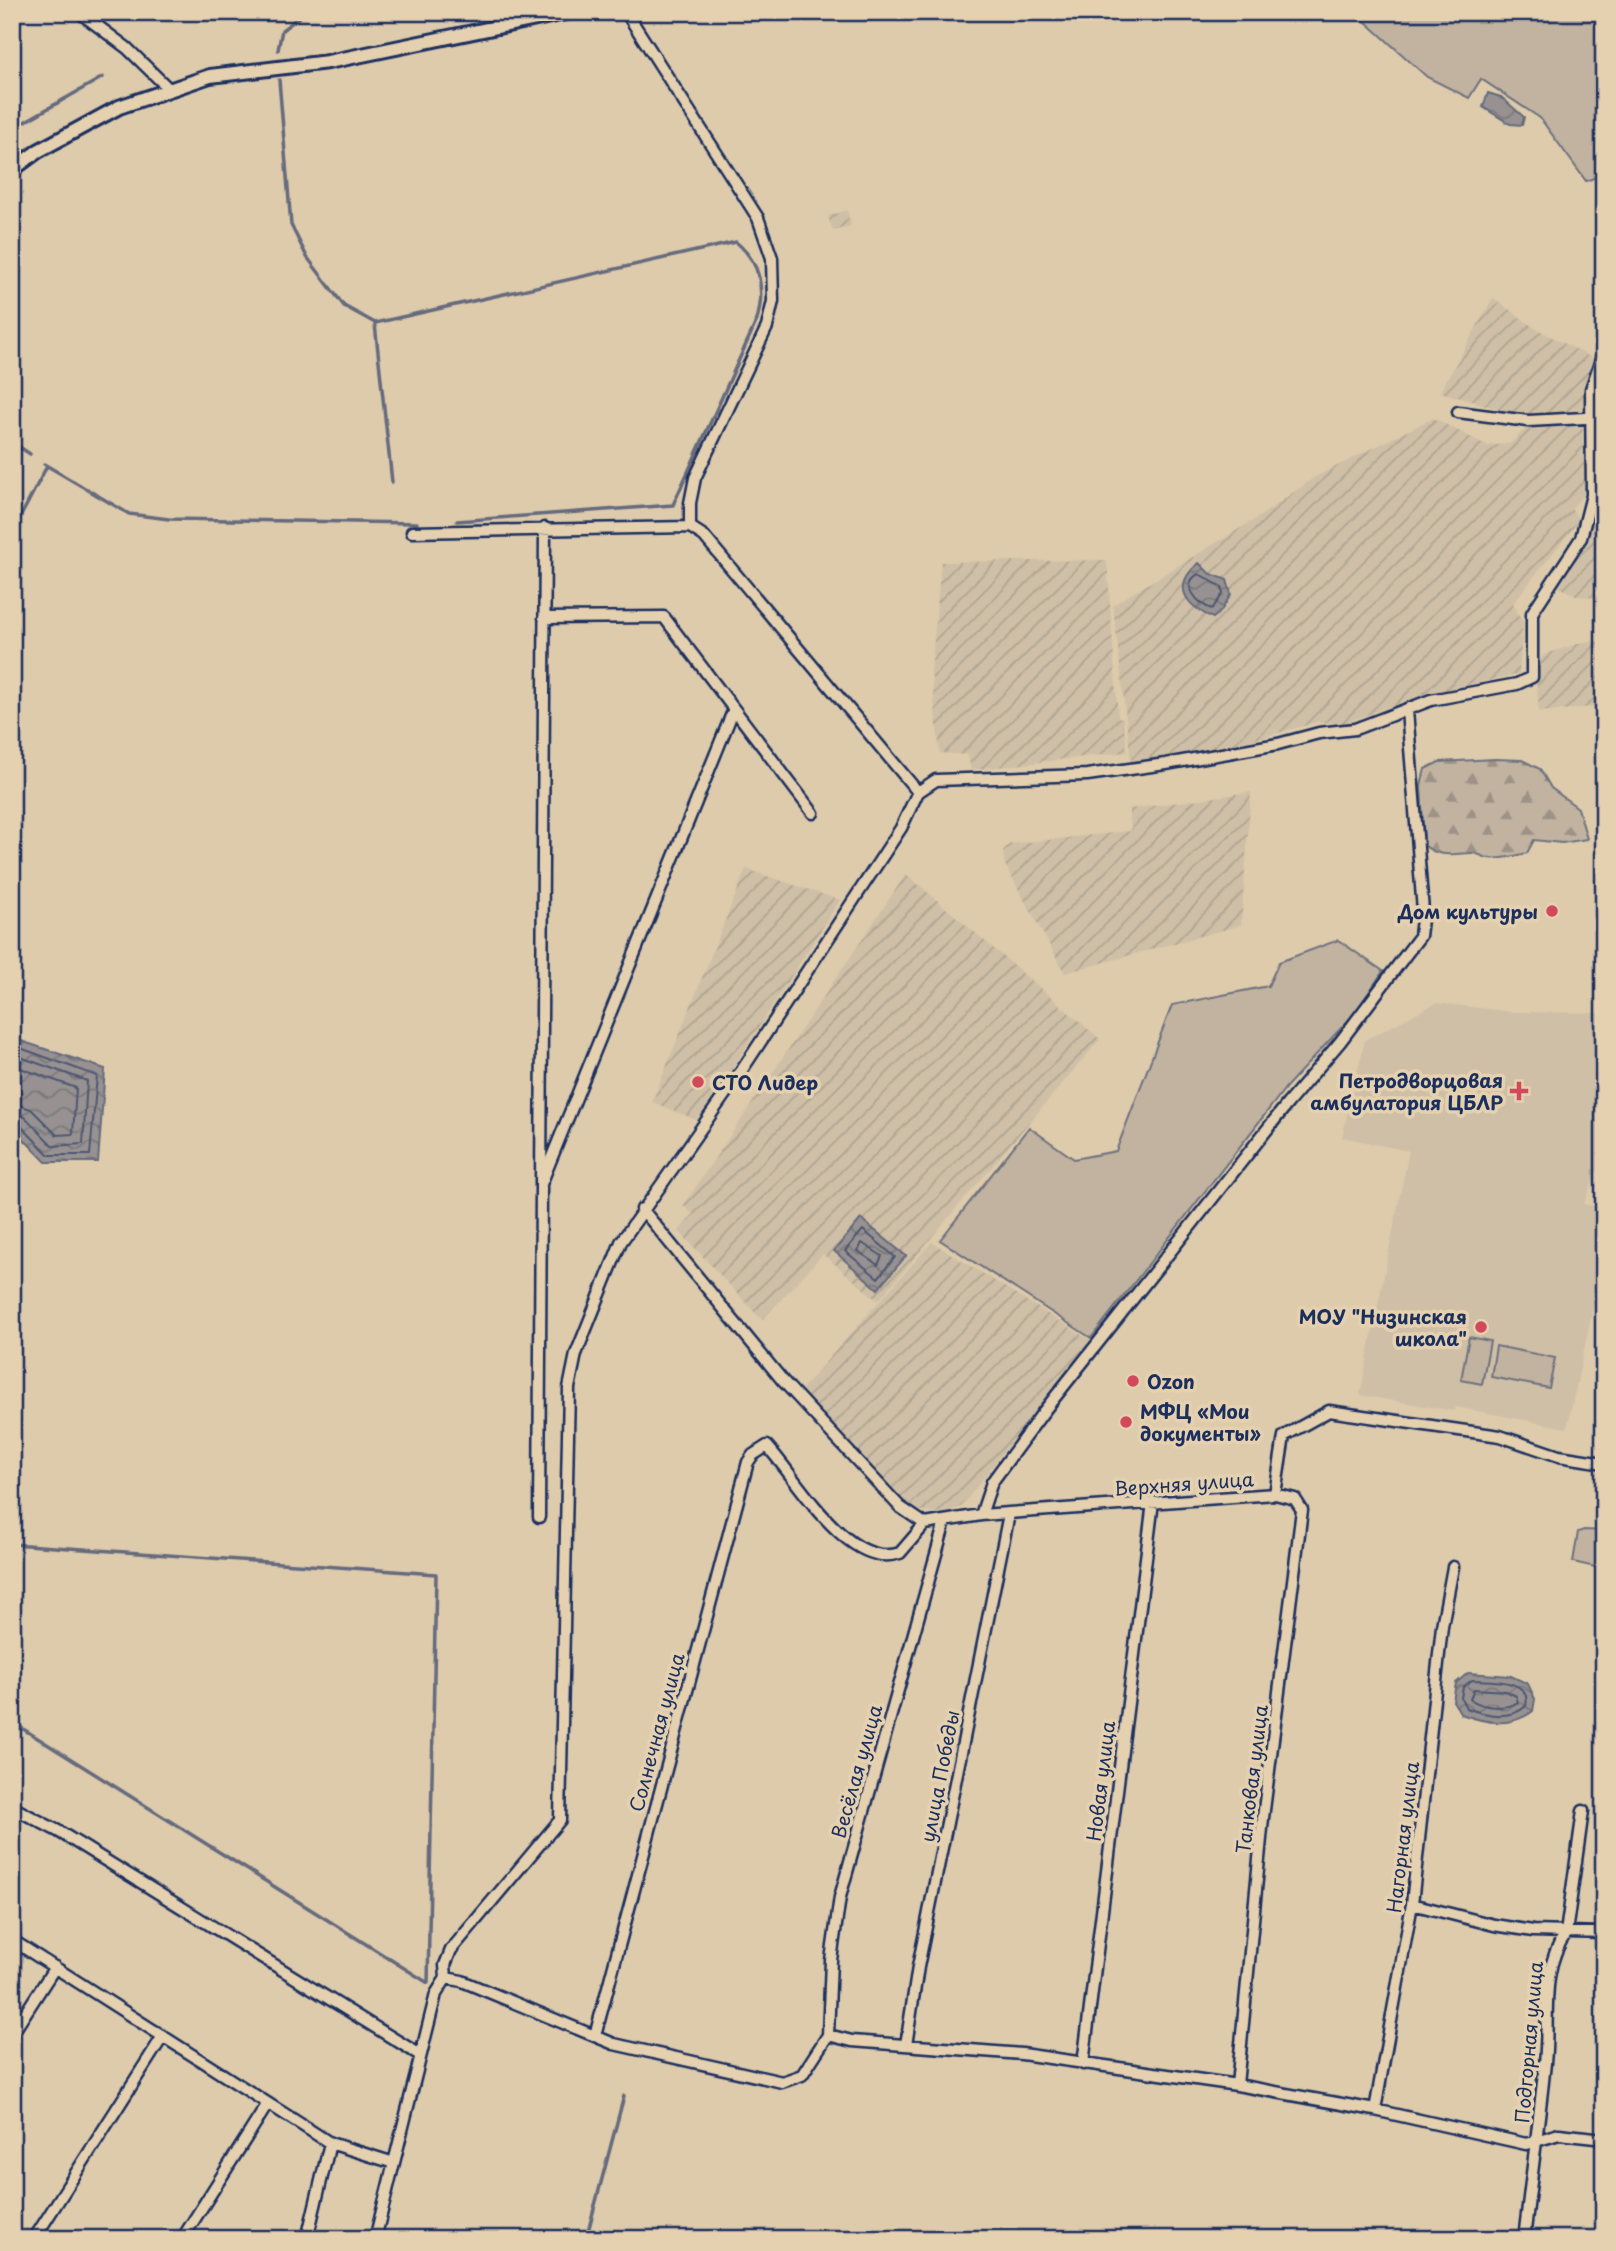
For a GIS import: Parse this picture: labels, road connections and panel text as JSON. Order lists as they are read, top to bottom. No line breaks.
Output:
{"streets":{"street":["Верхняя улица","Солнечная улица","Весёлая улица","улица Победы","Танковая улица","Новая улица","Нагорная улица","Подгорная улица"]},"crossings":[["Верхняя улица","Солнечная улица"],["Верхняя улица","Весёлая улица"],["Верхняя улица","улица Победы"],["Верхняя улица","Танковая улица"],["Верхняя улица","Новая улица"]],"places":{"other":["Дом культуры","СТО Лидер","МОУ \"Низинская школа\"","Ozon","МФЦ «Мои документы»"],"health":["Петродворцовая амбулатория ЦБЛР"]}}
